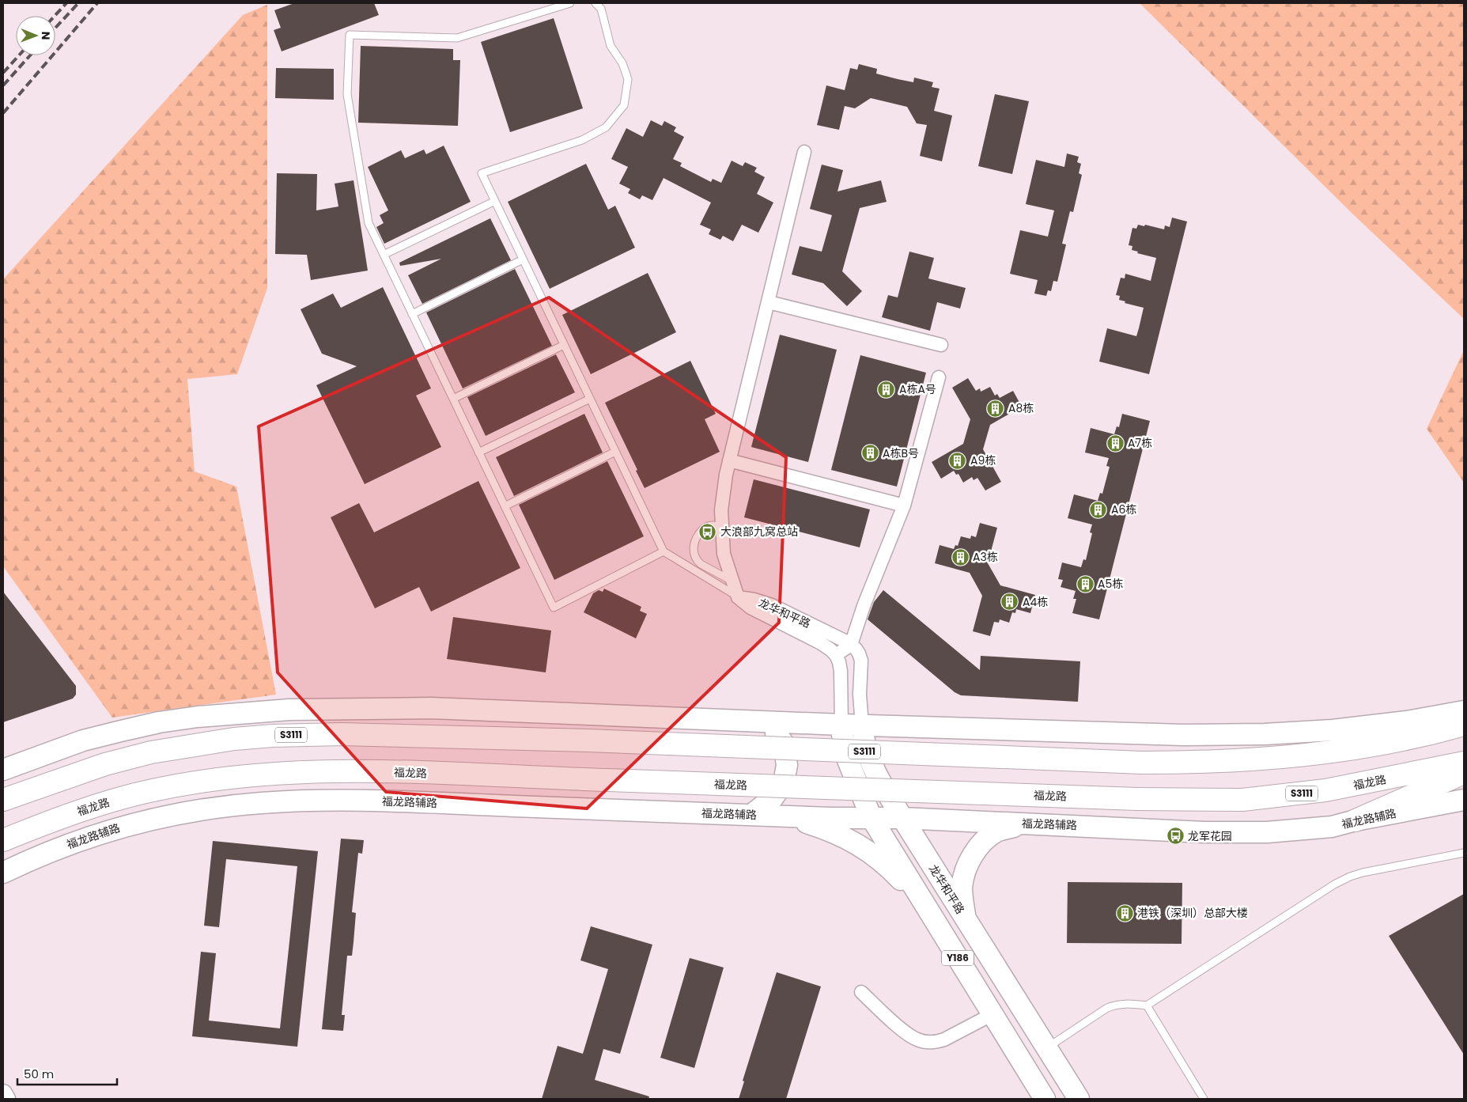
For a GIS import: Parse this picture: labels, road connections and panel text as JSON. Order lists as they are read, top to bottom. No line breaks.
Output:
{"streets":{"highway":["S3111","福龙路"],"main road":["龙华和平路","福龙路辅路","Y186"]},"crossings":[["龙华和平路","福龙路辅路"],["福龙路辅路","Y186"]],"places":{"building":["A栋A号","A8栋","A7栋","A栋B号","A9栋","A6栋","A3栋","A5栋","A4栋","港铁（深圳）总部大楼"],"bus stop":["大浪部九窝总站","龙军花园"]},"scale_bar":"50 m","north":"right"}
